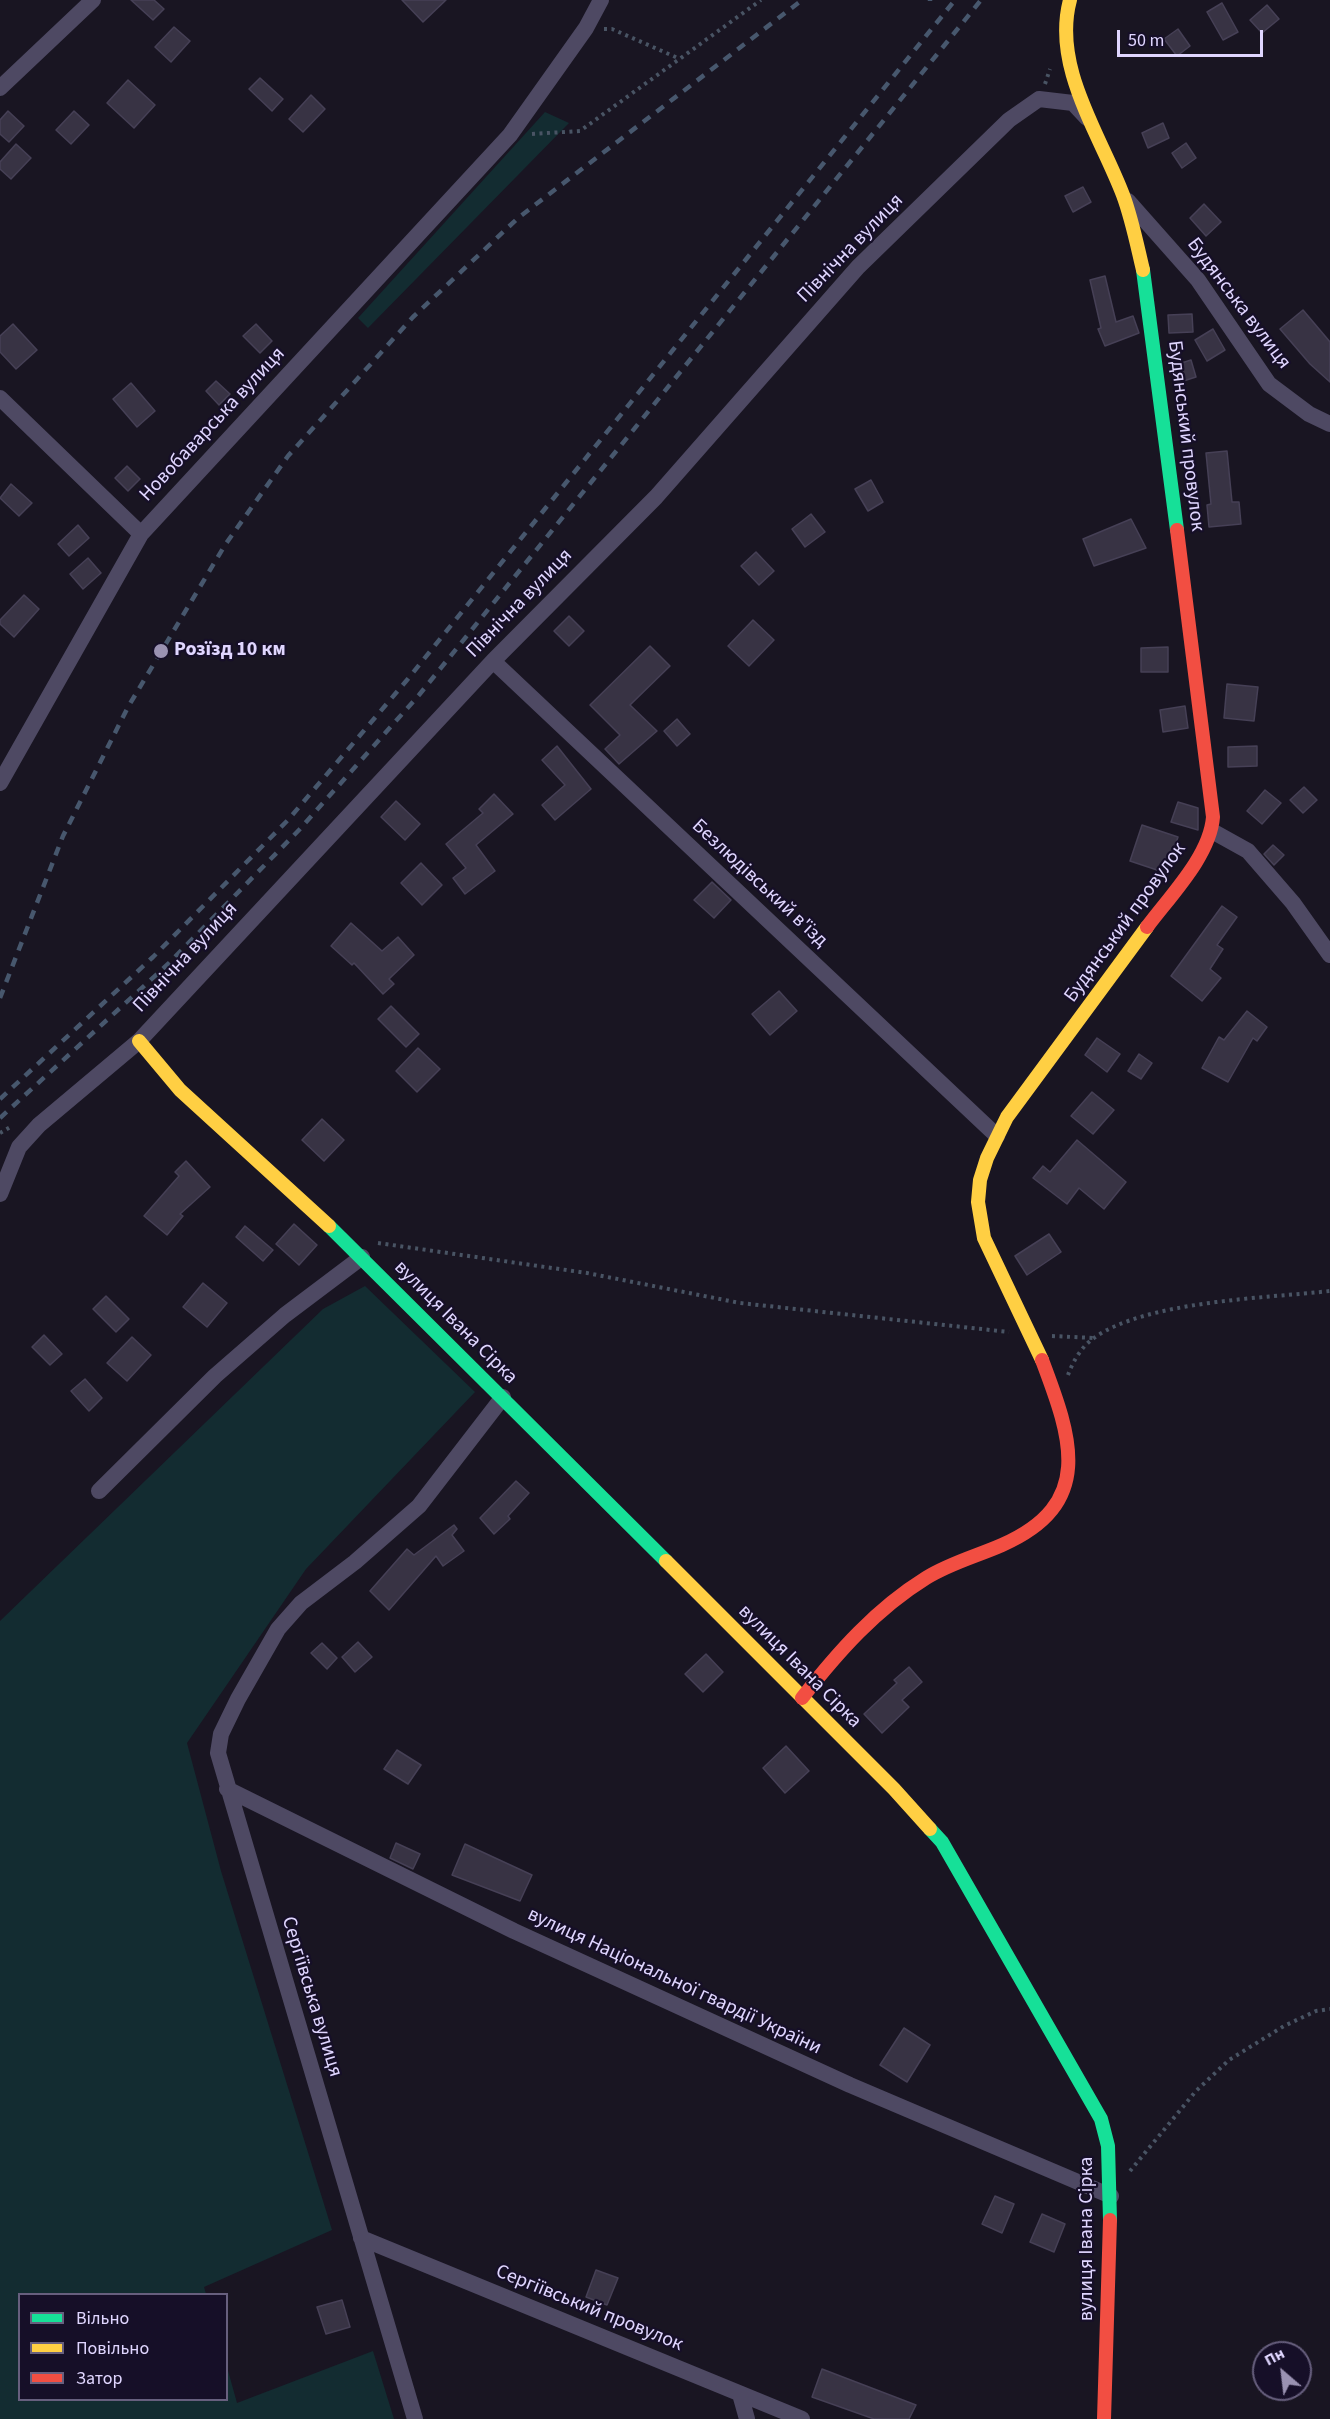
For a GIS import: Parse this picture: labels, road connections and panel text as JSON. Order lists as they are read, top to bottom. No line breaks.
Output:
{"streets":{"street":["Північна вулиця","Будянська вулиця","Новобаварська вулиця","Будянський провулок","Безлюдівський в'їзд","вулиця Івана Сірка","вулиця Національної гвардії України","Сергіївська вулиця","Сергіївський провулок"]},"crossings":[["Північна вулиця","Будянський провулок"],["Північна вулиця","Безлюдівський в'їзд"],["Північна вулиця","вулиця Івана Сірка"],["Будянська вулиця","Будянський провулок"],["Будянський провулок","Безлюдівський в'їзд"],["Будянський провулок","вулиця Івана Сірка"],["вулиця Івана Сірка","вулиця Національної гвардії України"],["вулиця Івана Сірка","Сергіївська вулиця"],["вулиця Національної гвардії України","Сергіївська вулиця"],["Сергіївська вулиця","Сергіївський провулок"]],"places":["Розїзд 10 км"],"legend":["Вільно","Повільно","Затор"],"scale_bar":"50 m","north":"top left"}
